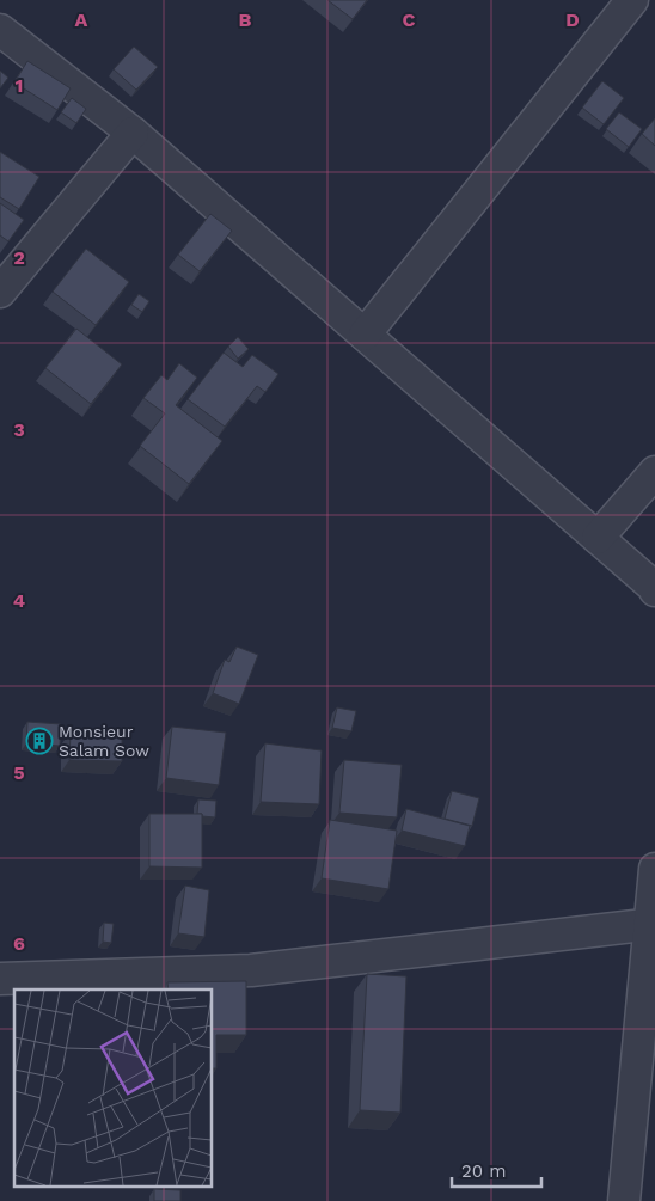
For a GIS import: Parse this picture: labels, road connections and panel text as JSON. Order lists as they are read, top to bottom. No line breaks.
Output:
{"places":{"building":["Monsieur Salam Sow"]},"scale_bar":"20 m","grid":{"columns":["A","B","C","D"],"rows":["1","2","3","4","5","6"]}}
